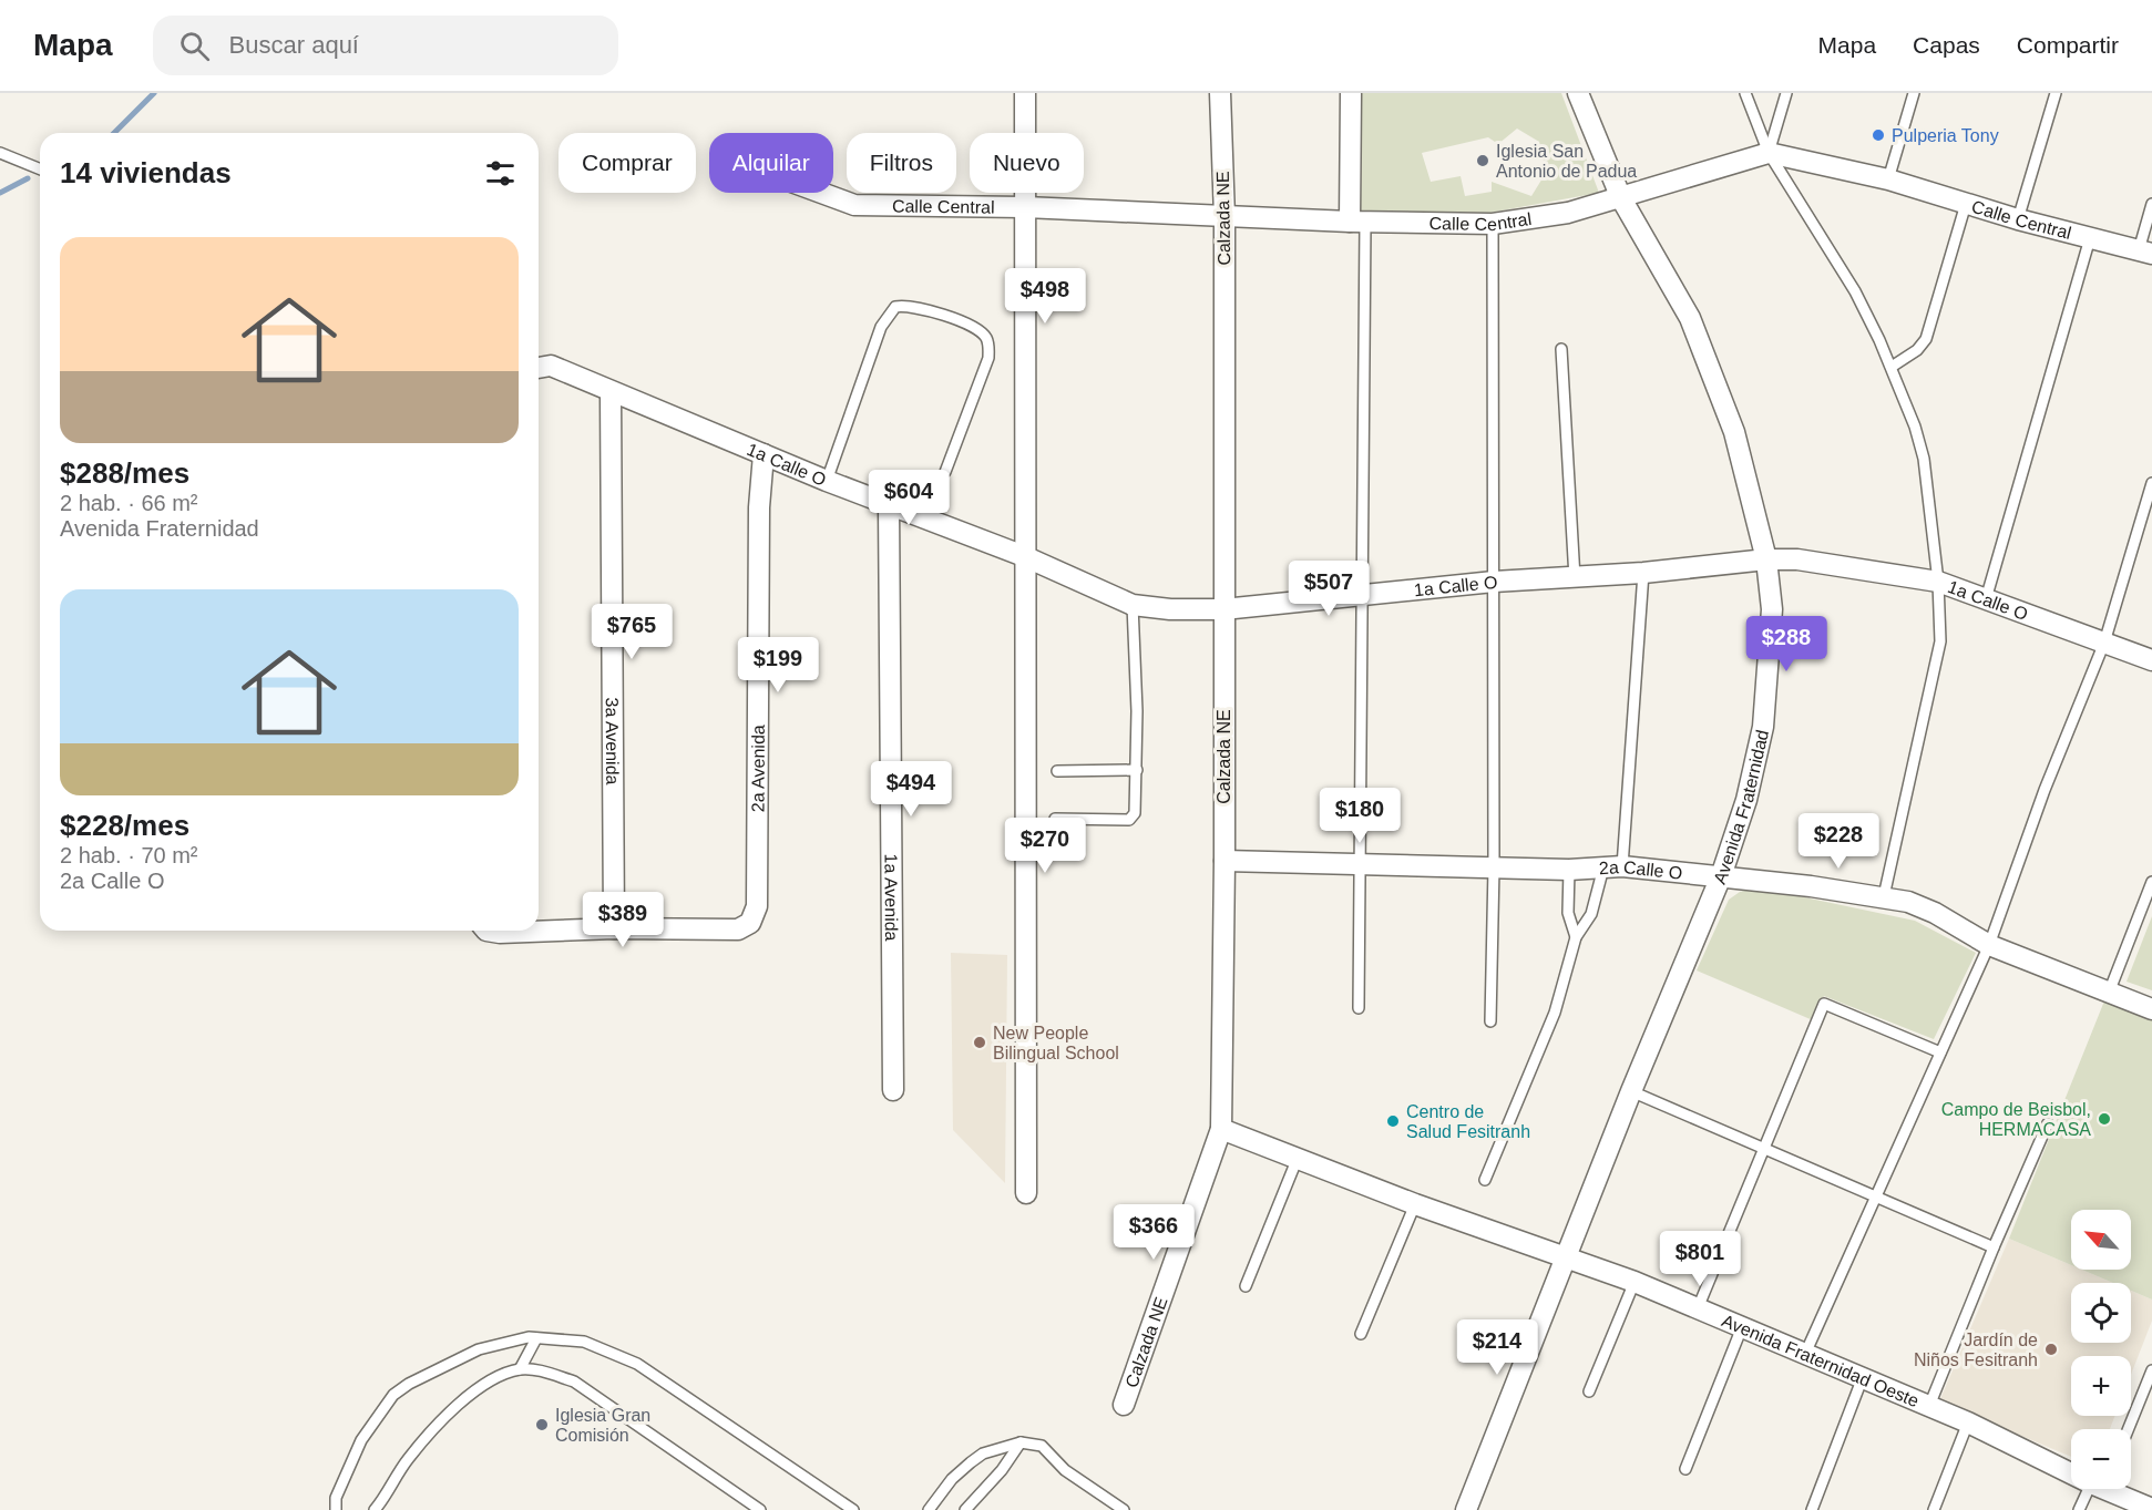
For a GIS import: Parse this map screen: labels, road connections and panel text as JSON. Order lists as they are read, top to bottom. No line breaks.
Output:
{"streets":{"street":["Calle Central","Calzada NE","1a Calle O","3a Avenida","2a Avenida","Avenida Fraternidad","2a Calle O","1a Avenida","Avenida Fraternidad Oeste"]},"crossings":[["Calle Central","Calzada NE"],["Calle Central","Avenida Fraternidad"],["Calzada NE","1a Calle O"],["Calzada NE","2a Calle O"],["Calzada NE","Avenida Fraternidad Oeste"],["1a Calle O","3a Avenida"],["1a Calle O","2a Avenida"],["1a Calle O","Avenida Fraternidad"],["1a Calle O","1a Avenida"],["3a Avenida","2a Avenida"],["Avenida Fraternidad","2a Calle O"],["Avenida Fraternidad","Avenida Fraternidad Oeste"]],"places":["Pulperia Tony","Iglesia San Antonio de Padua","New People Bilingual School","Campo de Beisbol, HERMACASA","Centro de Salud Fesitranh","Jardín de Niños Fesitranh","Iglesia Gran Comisión"],"north":"top left","page":{"header":"Mapa","search":"Buscar aquí","nav":["Mapa","Capas","Compartir"],"chip":["Comprar","Alquilar","Filtros","Nuevo"],"heading":"14 viviendas","list":[{"name":"$288/mes","note":"2 hab. · 66 m² · Avenida Fraternidad"},{"name":"$228/mes","note":"2 hab. · 70 m² · 2a Calle O"}],"price":["$498","$604","$507","$765","$288","$199","$494","$180","$228","$270","$389","$366","$801","$214"],"map_buttons":["+","−"]}}
